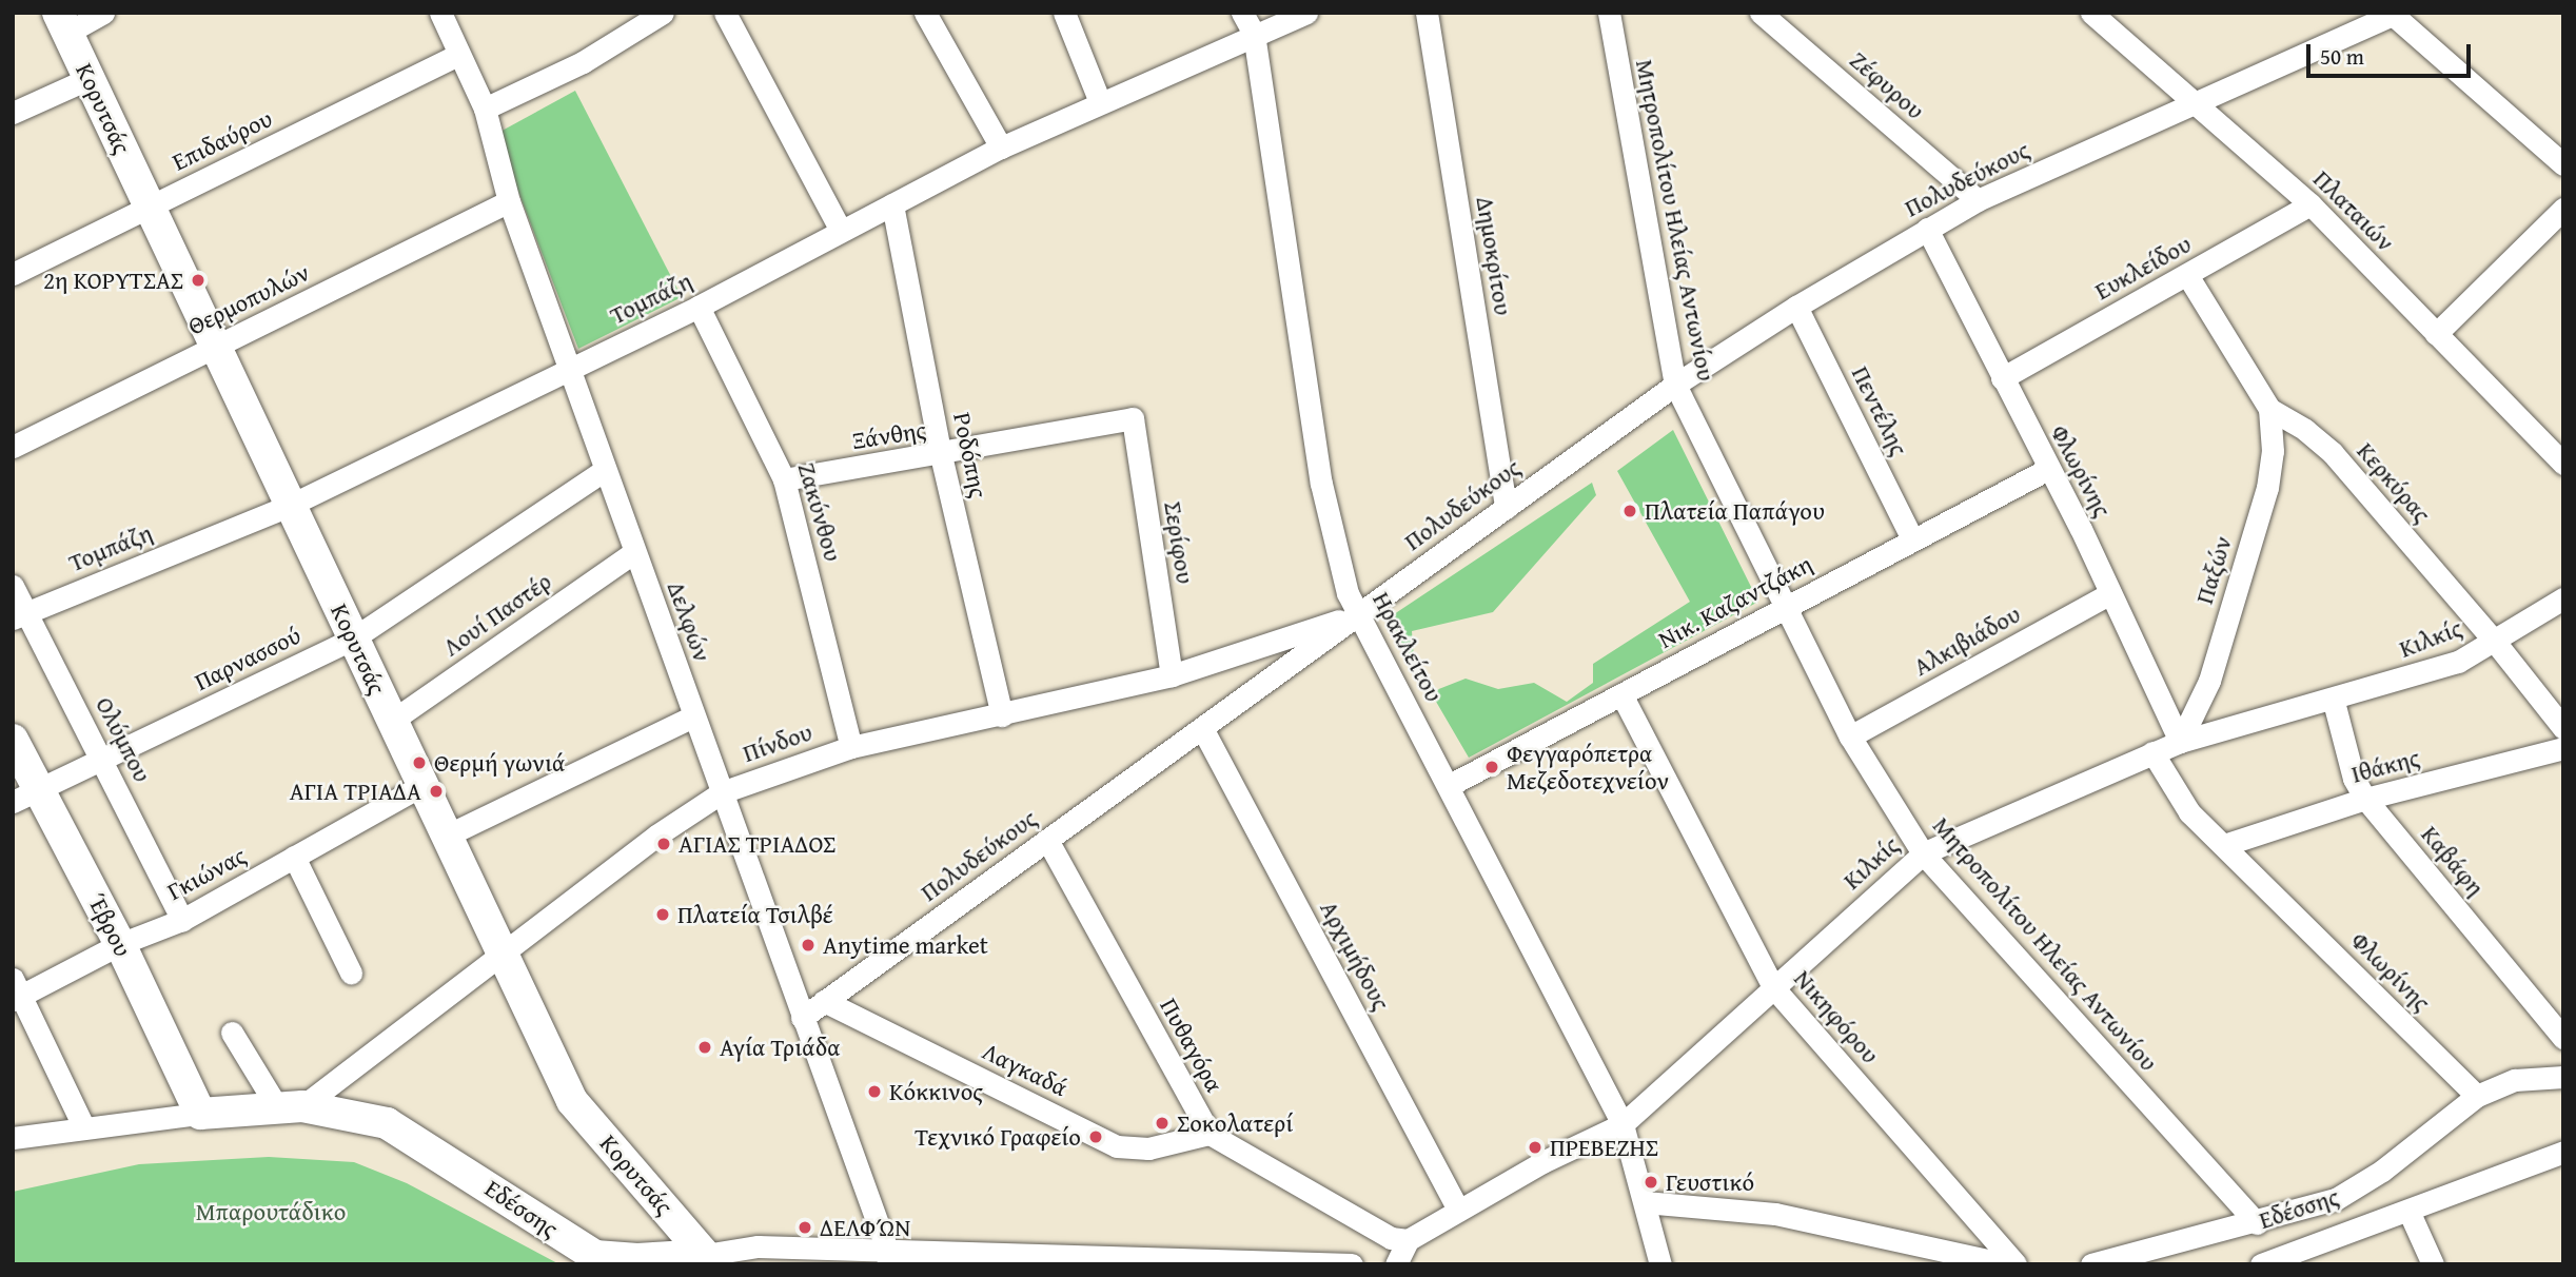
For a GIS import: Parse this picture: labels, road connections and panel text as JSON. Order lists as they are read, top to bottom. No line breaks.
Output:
{"streets":{"street":["Ζέφυρου","Κορυτσάς","Επιδαύρου","Πολυδεύκους","Πλαταιών","Μητροπολίτου Ηλείας Αντωνίου","Δημοκρίτου","Ευκλείδου","Τομπάζη","Θερμοπυλών","Πεντέλης","Ξάνθης","Ροδόπης","Φλωρίνης","Κερκύρας","Ζακύνθου","Σερίφου","Παξών","Νικ. Καζαντζάκη","Λουί Παστέρ","Δελφών","Κιλκίς","Αλκιβιάδου","Ηρακλείτου","Παρνασσού","Ολύμπου","Πίνδου","Ιθάκης","Καβάφη","Γκιώνας","Έβρου","Αρχιμήδους","Νικηφόρου","Πυθαγόρα","Λαγκαδά","Εδέσσης"]},"crossings":[["Ζέφυρου","Πολυδεύκους"],["Κορυτσάς","Επιδαύρου"],["Κορυτσάς","Τομπάζη"],["Κορυτσάς","Θερμοπυλών"],["Κορυτσάς","Λουί Παστέρ"],["Κορυτσάς","Παρνασσού"],["Κορυτσάς","Πίνδου"],["Κορυτσάς","Γκιώνας"],["Κορυτσάς","Εδέσσης"],["Επιδαύρου","Δελφών"],["Πολυδεύκους","Πλαταιών"],["Πολυδεύκους","Μητροπολίτου Ηλείας Αντωνίου"],["Πολυδεύκους","Δημοκρίτου"],["Πολυδεύκους","Πεντέλης"],["Πολυδεύκους","Φλωρίνης"],["Πολυδεύκους","Δελφών"],["Πολυδεύκους","Ηρακλείτου"],["Πολυδεύκους","Πίνδου"],["Πολυδεύκους","Αρχιμήδους"],["Πολυδεύκους","Πυθαγόρα"],["Πολυδεύκους","Λαγκαδά"],["Πλαταιών","Ευκλείδου"],["Μητροπολίτου Ηλείας Αντωνίου","Νικ. Καζαντζάκη"],["Μητροπολίτου Ηλείας Αντωνίου","Κιλκίς"],["Μητροπολίτου Ηλείας Αντωνίου","Αλκιβιάδου"],["Μητροπολίτου Ηλείας Αντωνίου","Εδέσσης"],["Ευκλείδου","Φλωρίνης"],["Ευκλείδου","Κερκύρας"],["Τομπάζη","Ροδόπης"],["Τομπάζη","Ζακύνθου"],["Τομπάζη","Δελφών"],["Τομπάζη","Ηρακλείτου"],["Τομπάζη","Ολύμπου"],["Θερμοπυλών","Δελφών"],["Πεντέλης","Νικ. Καζαντζάκη"],["Ξάνθης","Ροδόπης"],["Ξάνθης","Ζακύνθου"],["Ξάνθης","Σερίφου"],["Ροδόπης","Πίνδου"],["Φλωρίνης","Παξών"],["Φλωρίνης","Νικ. Καζαντζάκη"],["Φλωρίνης","Κιλκίς"],["Φλωρίνης","Αλκιβιάδου"],["Φλωρίνης","Ιθάκης"],["Φλωρίνης","Εδέσσης"],["Κερκύρας","Παξών"],["Κερκύρας","Κιλκίς"],["Ζακύνθου","Πίνδου"],["Σερίφου","Πίνδου"],["Παξών","Κιλκίς"],["Νικ. Καζαντζάκη","Ηρακλείτου"],["Νικ. Καζαντζάκη","Νικηφόρου"],["Λουί Παστέρ","Δελφών"],["Δελφών","Παρνασσού"],["Δελφών","Πίνδου"],["Δελφών","Εδέσσης"],["Κιλκίς","Ηρακλείτου"],["Κιλκίς","Καβάφη"],["Κιλκίς","Αρχιμήδους"],["Κιλκίς","Νικηφόρου"],["Ηρακλείτου","Πίνδου"],["Παρνασσού","Ολύμπου"],["Παρνασσού","Έβρου"],["Ολύμπου","Γκιώνας"],["Πίνδου","Εδέσσης"],["Ιθάκης","Καβάφη"],["Γκιώνας","Έβρου"],["Έβρου","Εδέσσης"],["Πυθαγόρα","Λαγκαδά"]],"parks":["Μπαρουτάδικο"],"places":["2η ΚΟΡΥΤΣΑΣ","Πλατεία Παπάγου","Θερμή γωνιά","Φεγγαρόπετρα Μεζεδοτεχνείον","ΑΓΙΑ ΤΡΙΑΔΑ","ΑΓΙΑΣ ΤΡΙΑΔΟΣ","Πλατεία Τσιλβέ","Anytime market","Αγία Τριάδα","Κόκκινος","Σοκολατερί","Τεχνικό Γραφείο","ΠΡΕΒΕΖΗΣ","Γευστικό","ΔΕΛΦΏΝ"],"scale_bar":"50 m"}
